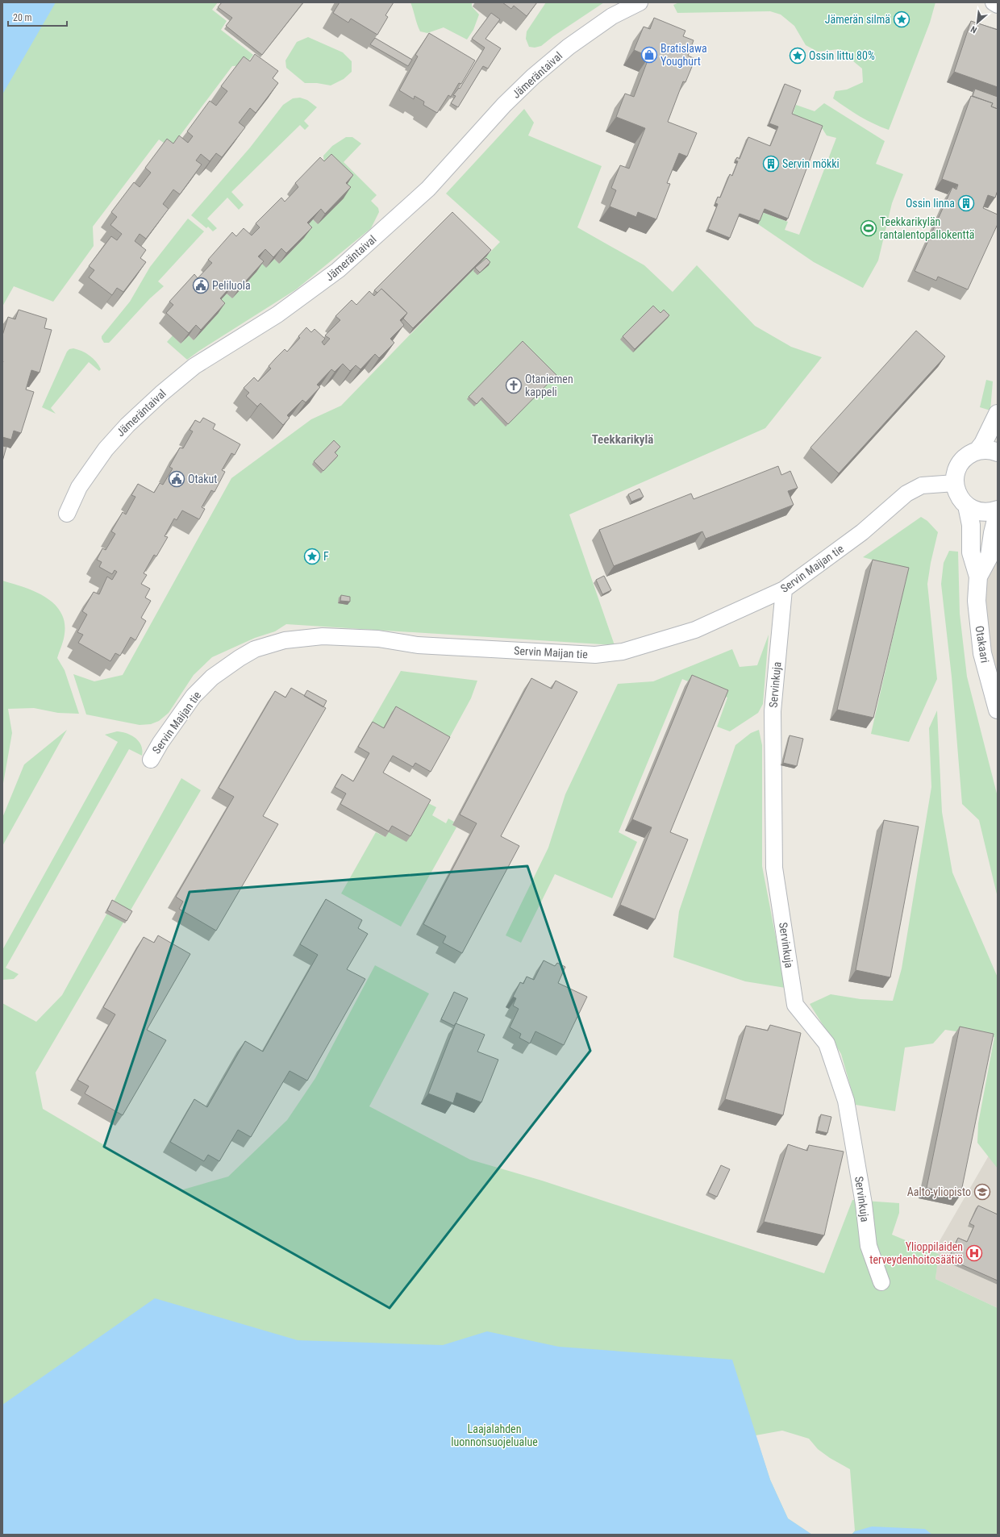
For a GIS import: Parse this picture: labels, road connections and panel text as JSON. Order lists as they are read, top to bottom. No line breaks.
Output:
{"streets":{"street":["Jämeräntaival","Servin Maijan tie","Otakaari","Servinkuja"]},"crossings":[["Servin Maijan tie","Servinkuja"]],"districts":["Teekkarikylä"],"parks":["Laajalahden luonnonsuojelualue"],"places":{"place":["Jämerän silmä","Ossin littu 80%","F"],"shop":["Bratislawa Youghurt"],"building":["Servin mökki","Ossin linna"],"sports":["Teekkarikylän rantalentopallokenttä"],"public building":["Peliluola","Otakut"],"church":["Otaniemen kappeli"],"school or university":["Aalto-yliopisto"],"hospital":["Ylioppilaiden terveydenhoitosäätiö"]},"scale_bar":"20 m","north":"bottom left"}
